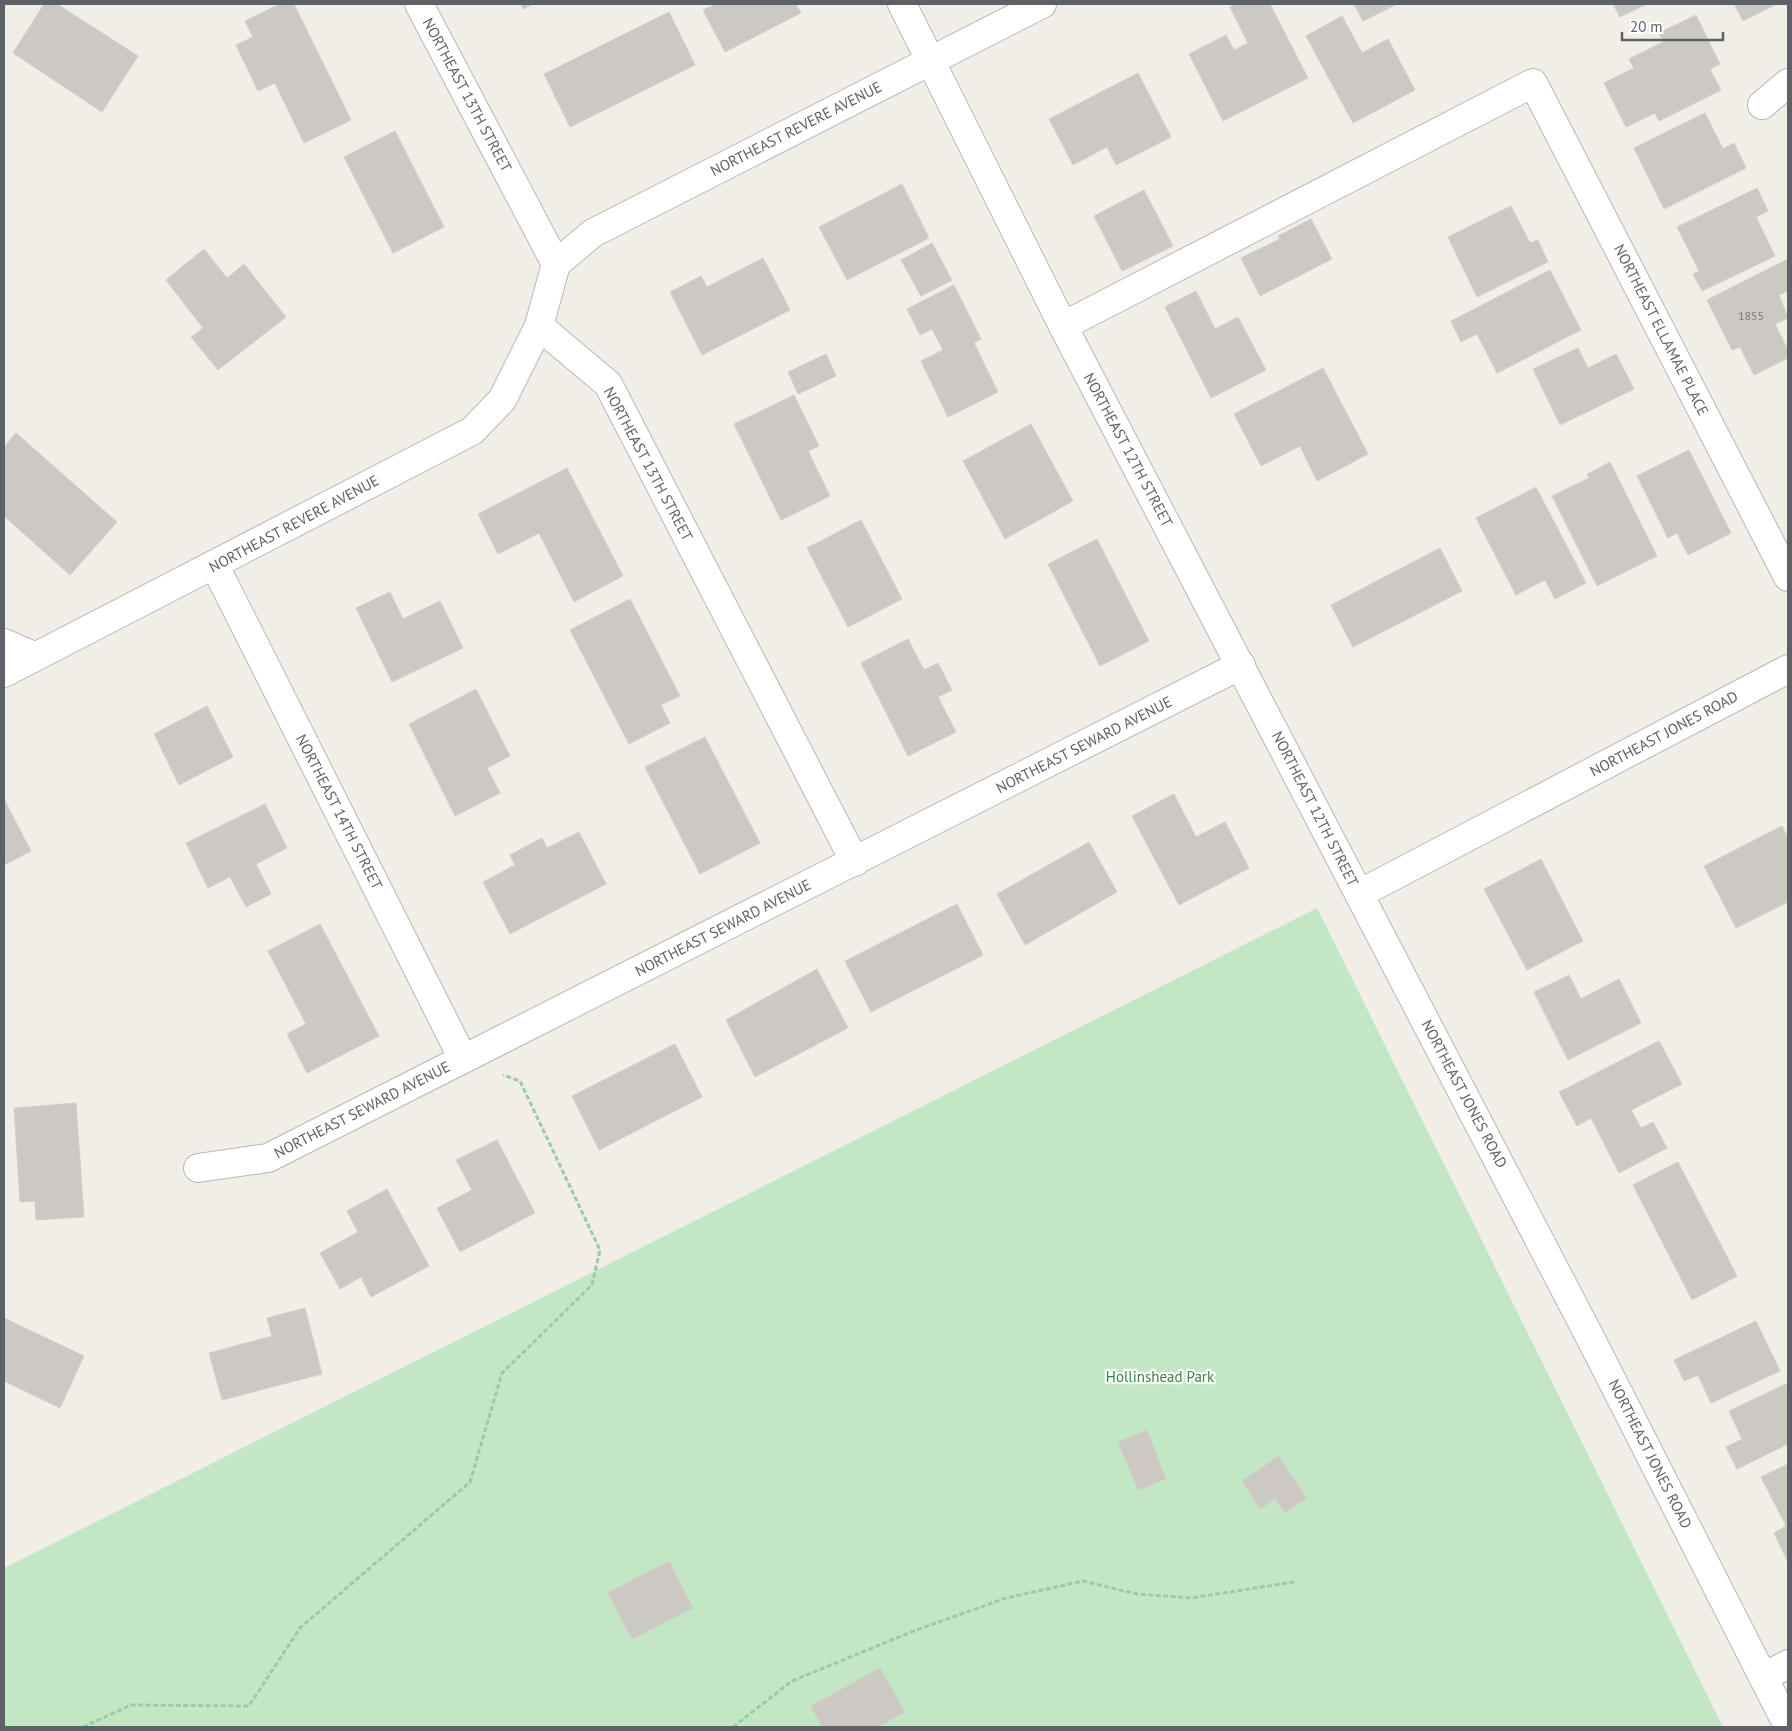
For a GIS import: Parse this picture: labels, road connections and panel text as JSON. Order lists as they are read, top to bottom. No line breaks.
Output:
{"streets":{"street":["NORTHEAST 13TH STREET","NORTHEAST REVERE AVENUE","NORTHEAST ELLAMAE PLACE","NORTHEAST 12TH STREET","NORTHEAST JONES ROAD","NORTHEAST SEWARD AVENUE","NORTHEAST 14TH STREET"]},"crossings":[["NORTHEAST 13TH STREET","NORTHEAST REVERE AVENUE"],["NORTHEAST 13TH STREET","NORTHEAST SEWARD AVENUE"],["NORTHEAST REVERE AVENUE","NORTHEAST 12TH STREET"],["NORTHEAST REVERE AVENUE","NORTHEAST 14TH STREET"],["NORTHEAST ELLAMAE PLACE","NORTHEAST 12TH STREET"],["NORTHEAST 12TH STREET","NORTHEAST JONES ROAD"],["NORTHEAST 12TH STREET","NORTHEAST SEWARD AVENUE"],["NORTHEAST SEWARD AVENUE","NORTHEAST 14TH STREET"]],"parks":["Hollinshead Park"],"house_numbers":["1855"],"scale_bar":"20 m"}
